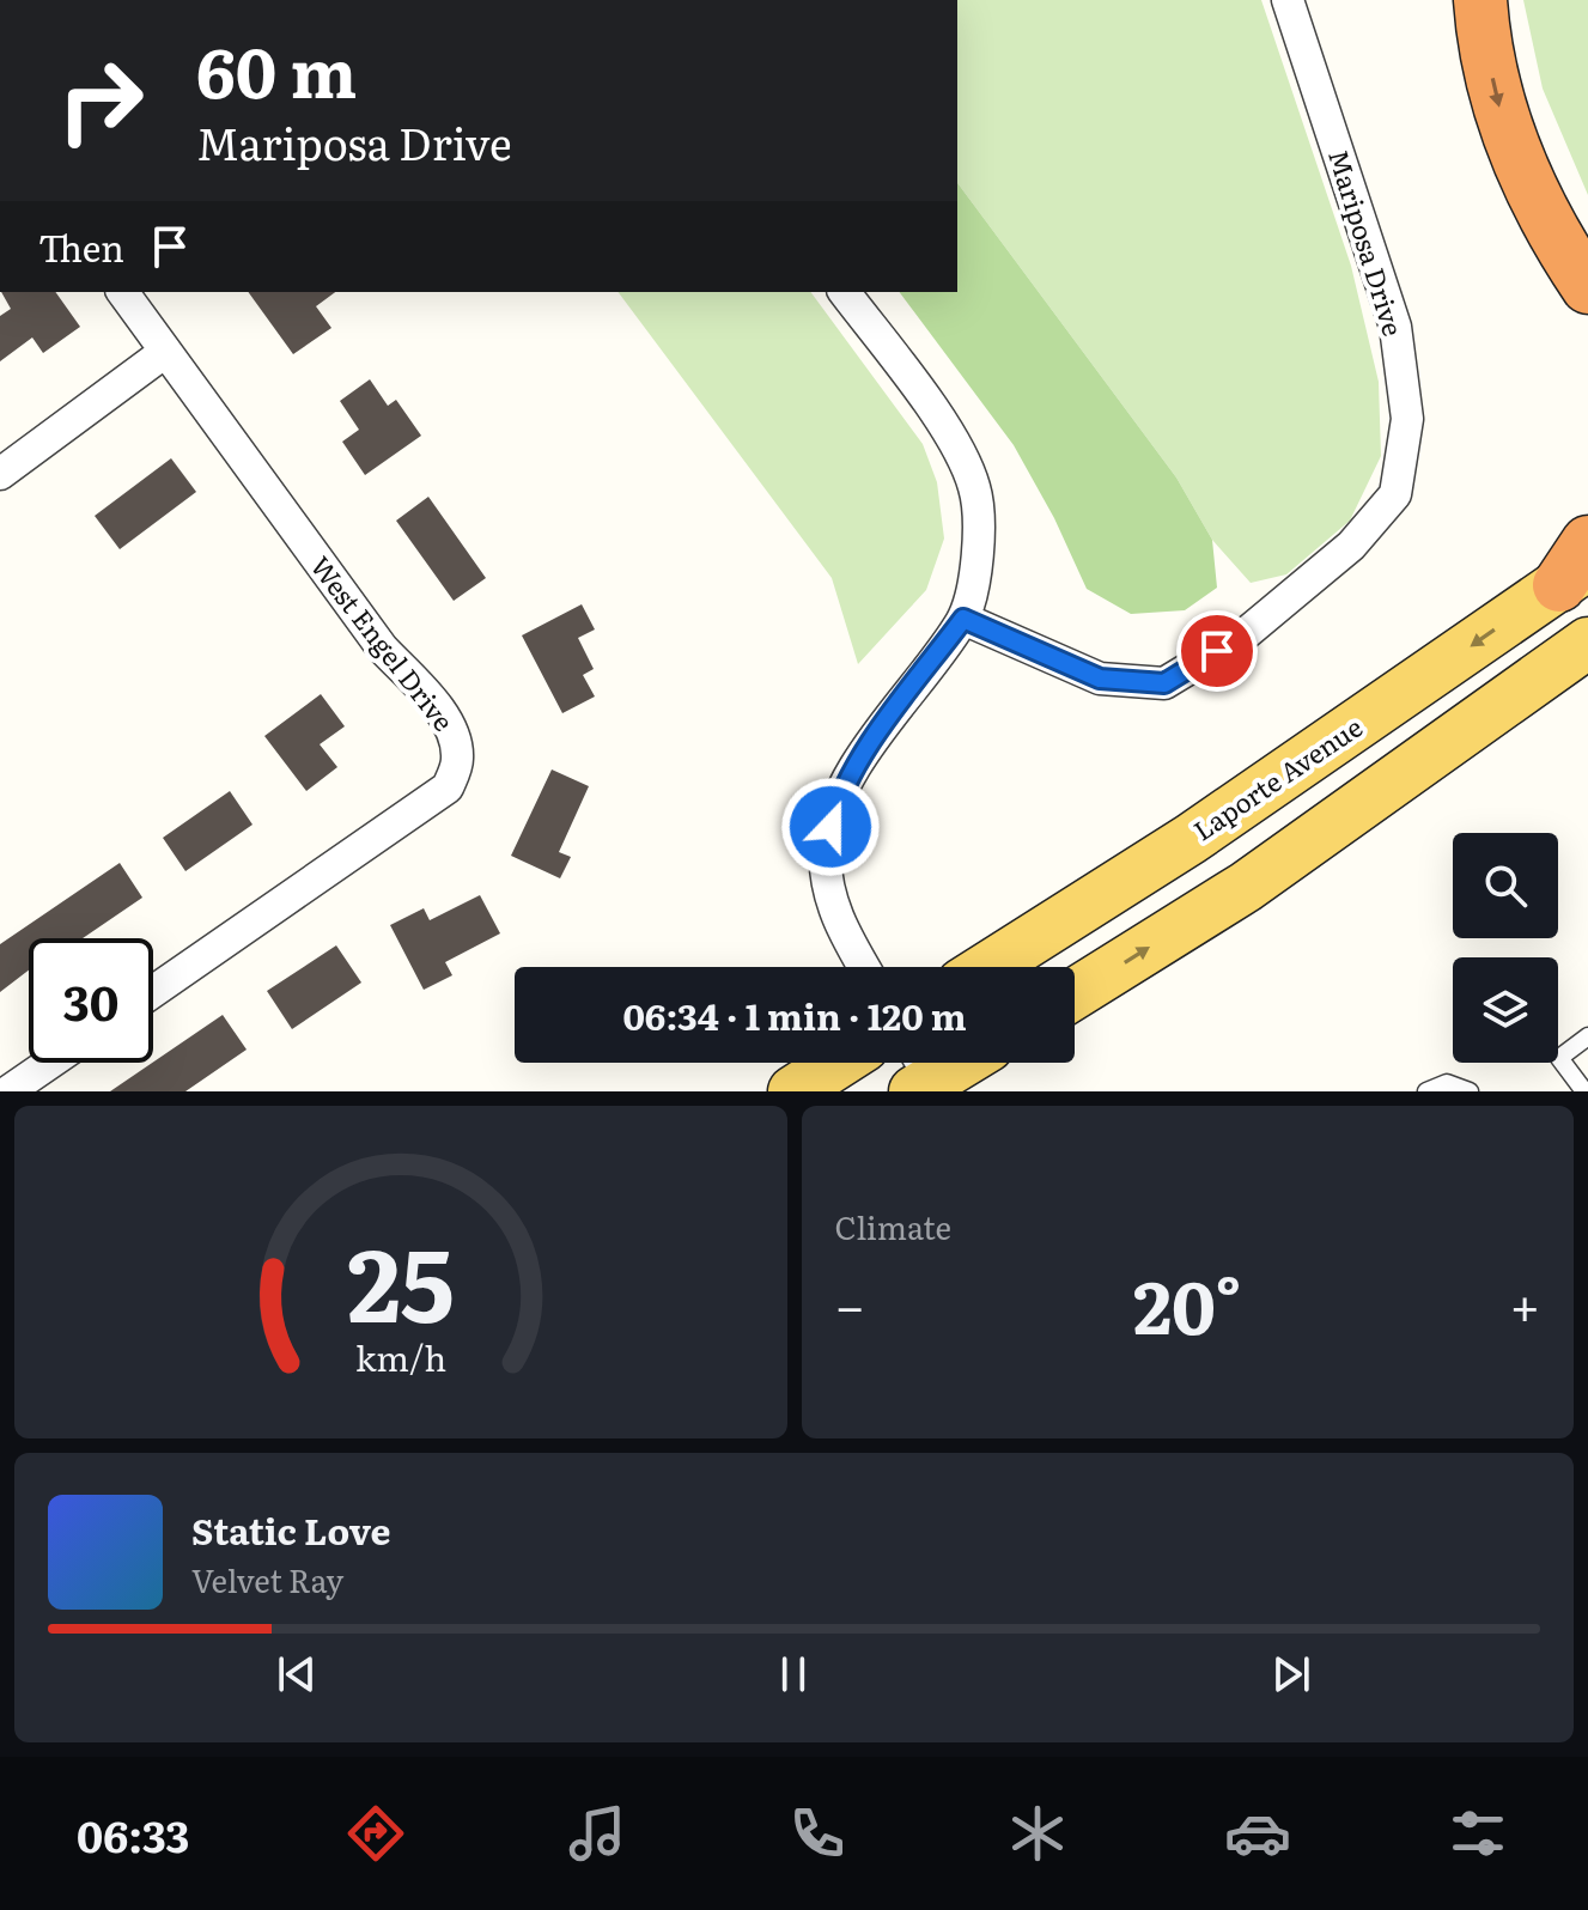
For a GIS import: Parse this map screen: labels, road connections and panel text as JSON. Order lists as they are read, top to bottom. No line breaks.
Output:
{"streets":{"main road":["Laporte Avenue"],"street":["Mariposa Drive","West Engel Drive"]},"page":{"turn":["60 m","Mariposa Drive"],"then":"Then","limit":"30","trip":"06:34 · 1 min · 120 m","tile":"Climate","heat":["−","20°","+"],"song":["Static Love","Velvet Ray"],"tabs":"06:33","gauge":["25","km/h"]}}
